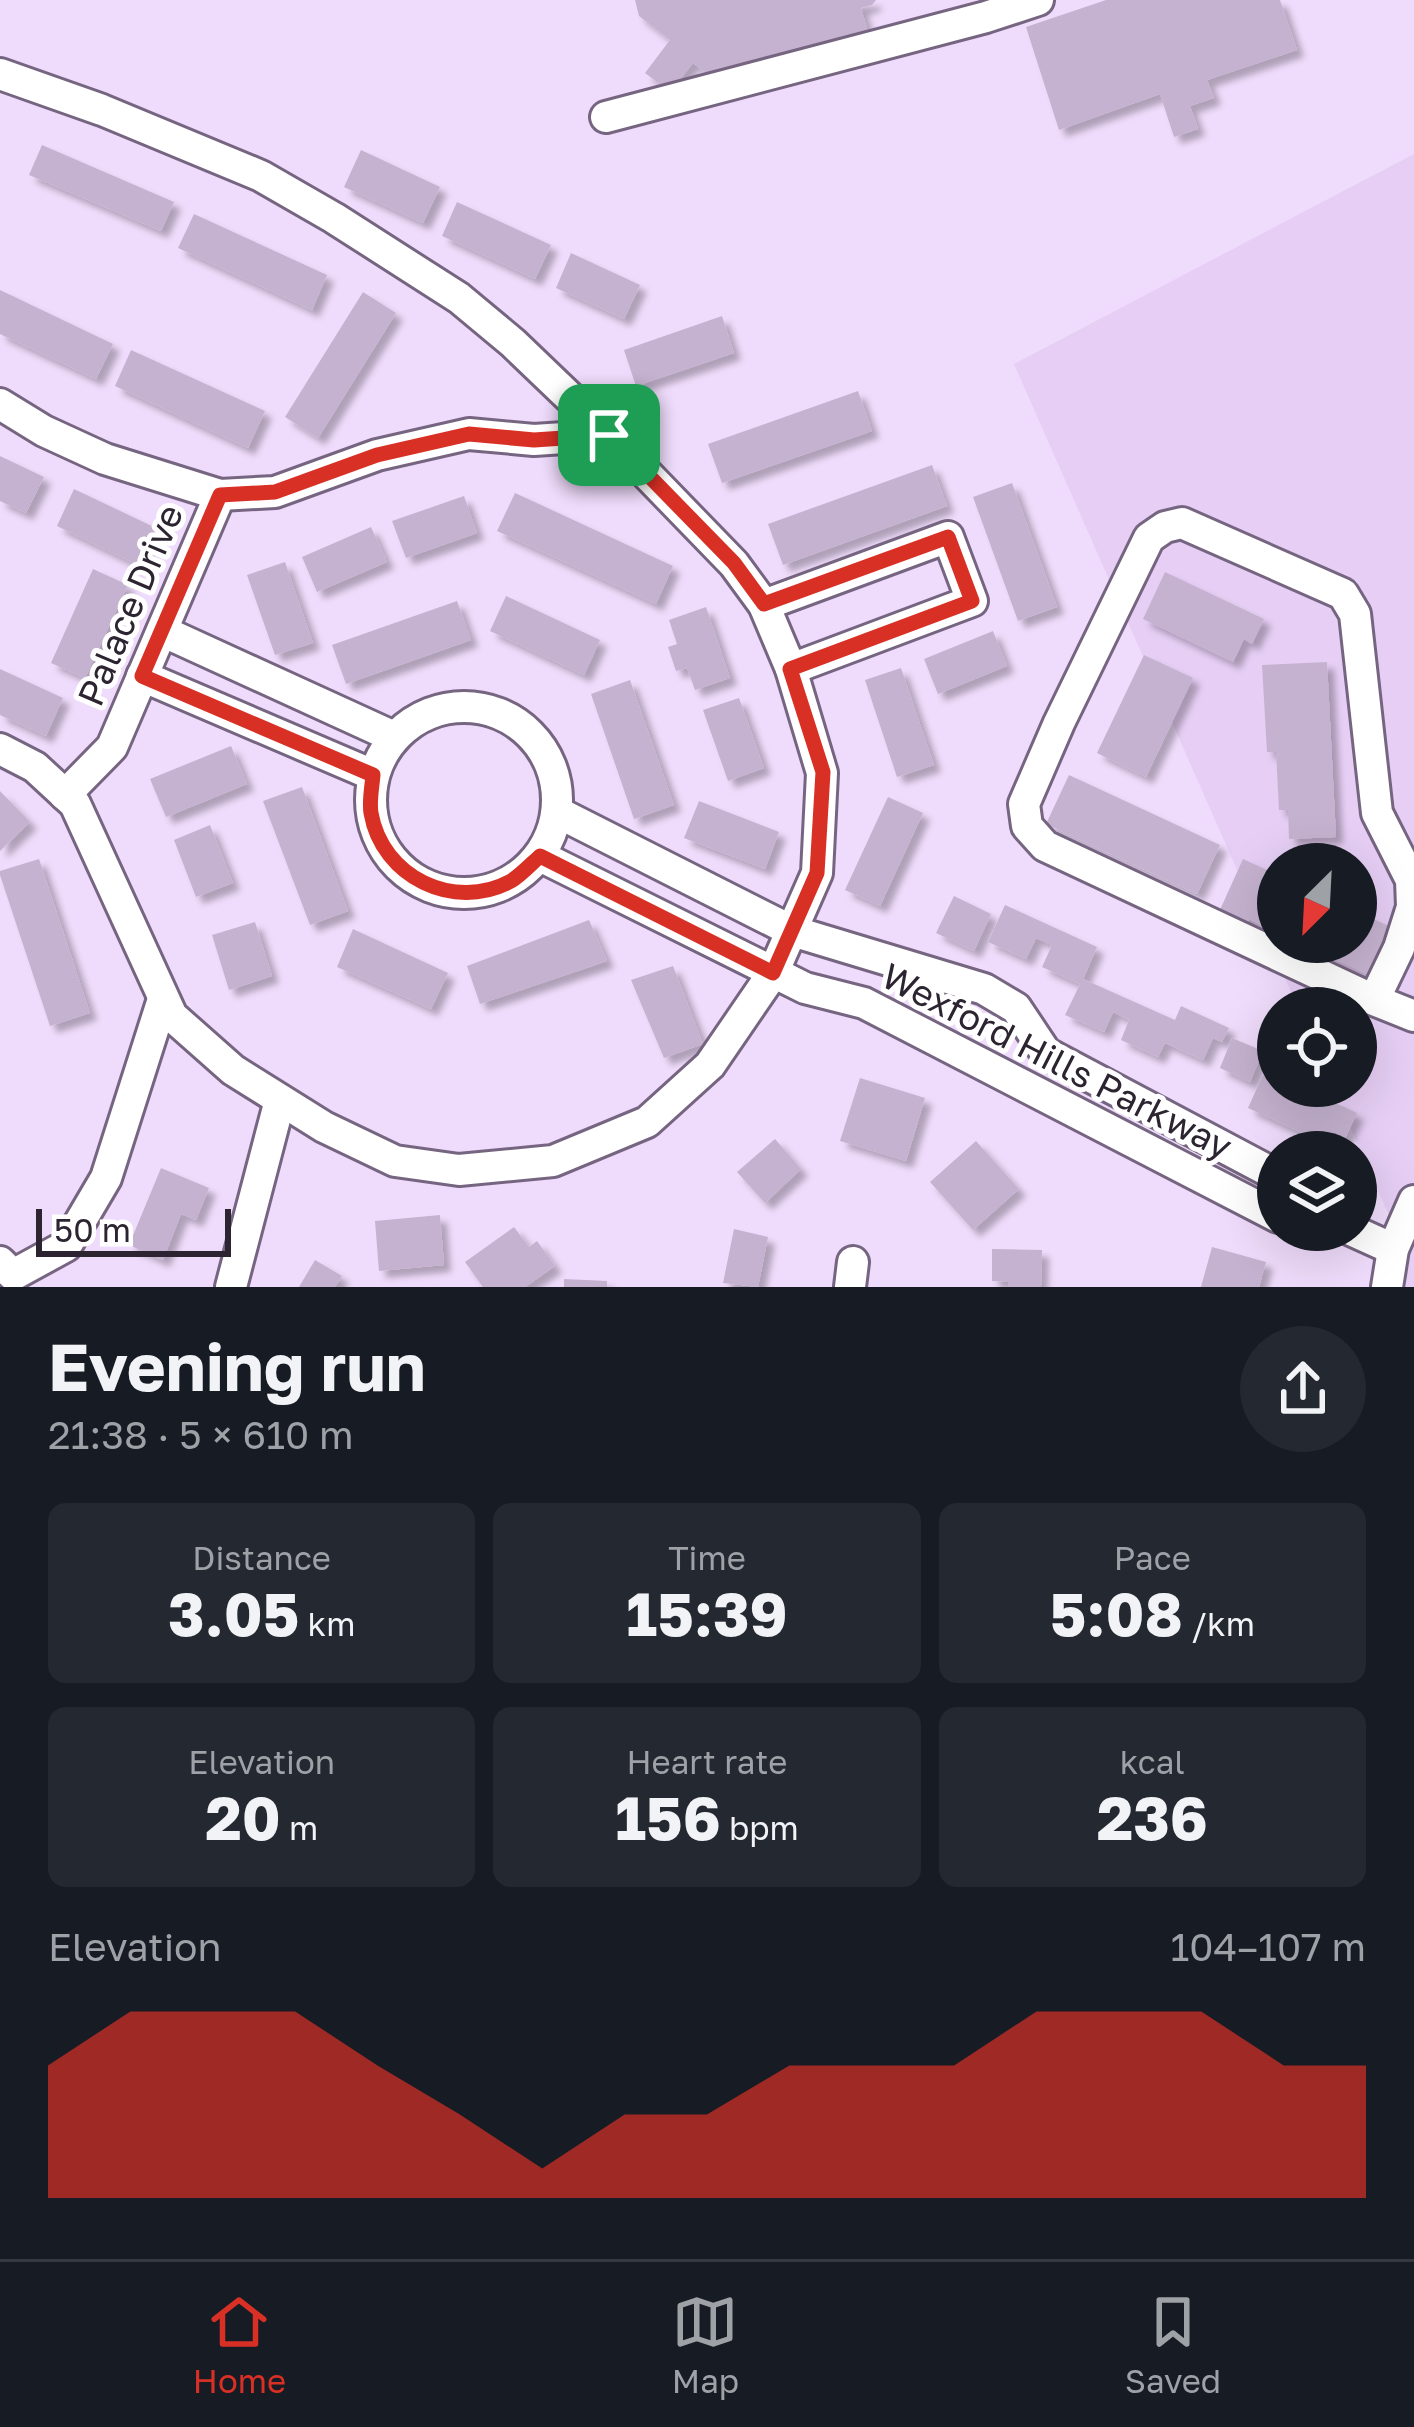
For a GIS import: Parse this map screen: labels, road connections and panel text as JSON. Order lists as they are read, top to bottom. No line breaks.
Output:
{"streets":{"street":["Palace Drive","Wexford Hills Parkway"]},"scale_bar":"50 m","north":"bottom left","page":{"scale":"50 m","heading":["Evening run","21:38 · 5 × 610 m"],"stats":[["Distance","3.05 km"],["Time","15:39"],["Pace","5:08 /km"],["Elevation","20 m"],["Heart rate","156 bpm"],["kcal","236"]],"chart":["Elevation","104–107 m"],"tabs":["Home","Map","Saved"]}}
